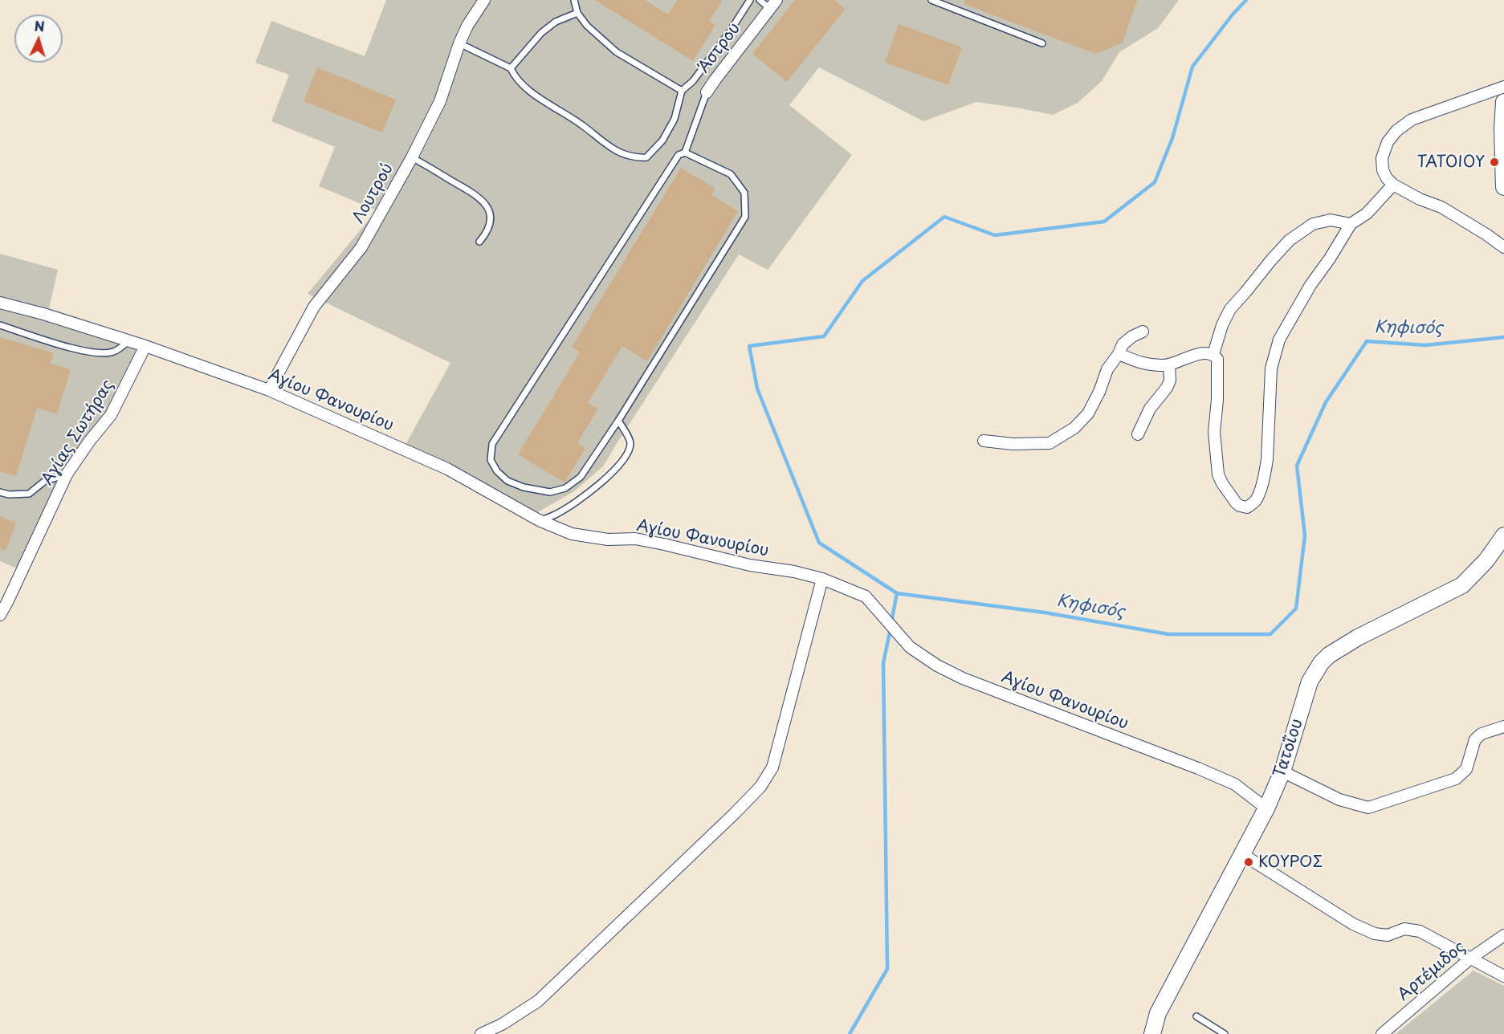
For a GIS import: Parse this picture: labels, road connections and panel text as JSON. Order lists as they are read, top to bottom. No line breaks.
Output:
{"streets":{"main road":["Τατοΐου"],"street":["Άστρου","Λουτρού","Αγίου Φανουρίου","Αγίας Σωτήρας","Αρτέμιδος"]},"crossings":[["Λουτρού","Αγίου Φανουρίου"],["Αγίου Φανουρίου","Αγίας Σωτήρας"],["Αγίου Φανουρίου","Τατοΐου"]],"water":["Κηφισός"],"places":["ΤΑΤΟΙΟΥ","ΚΟΥΡΟΣ"],"north":"top"}
